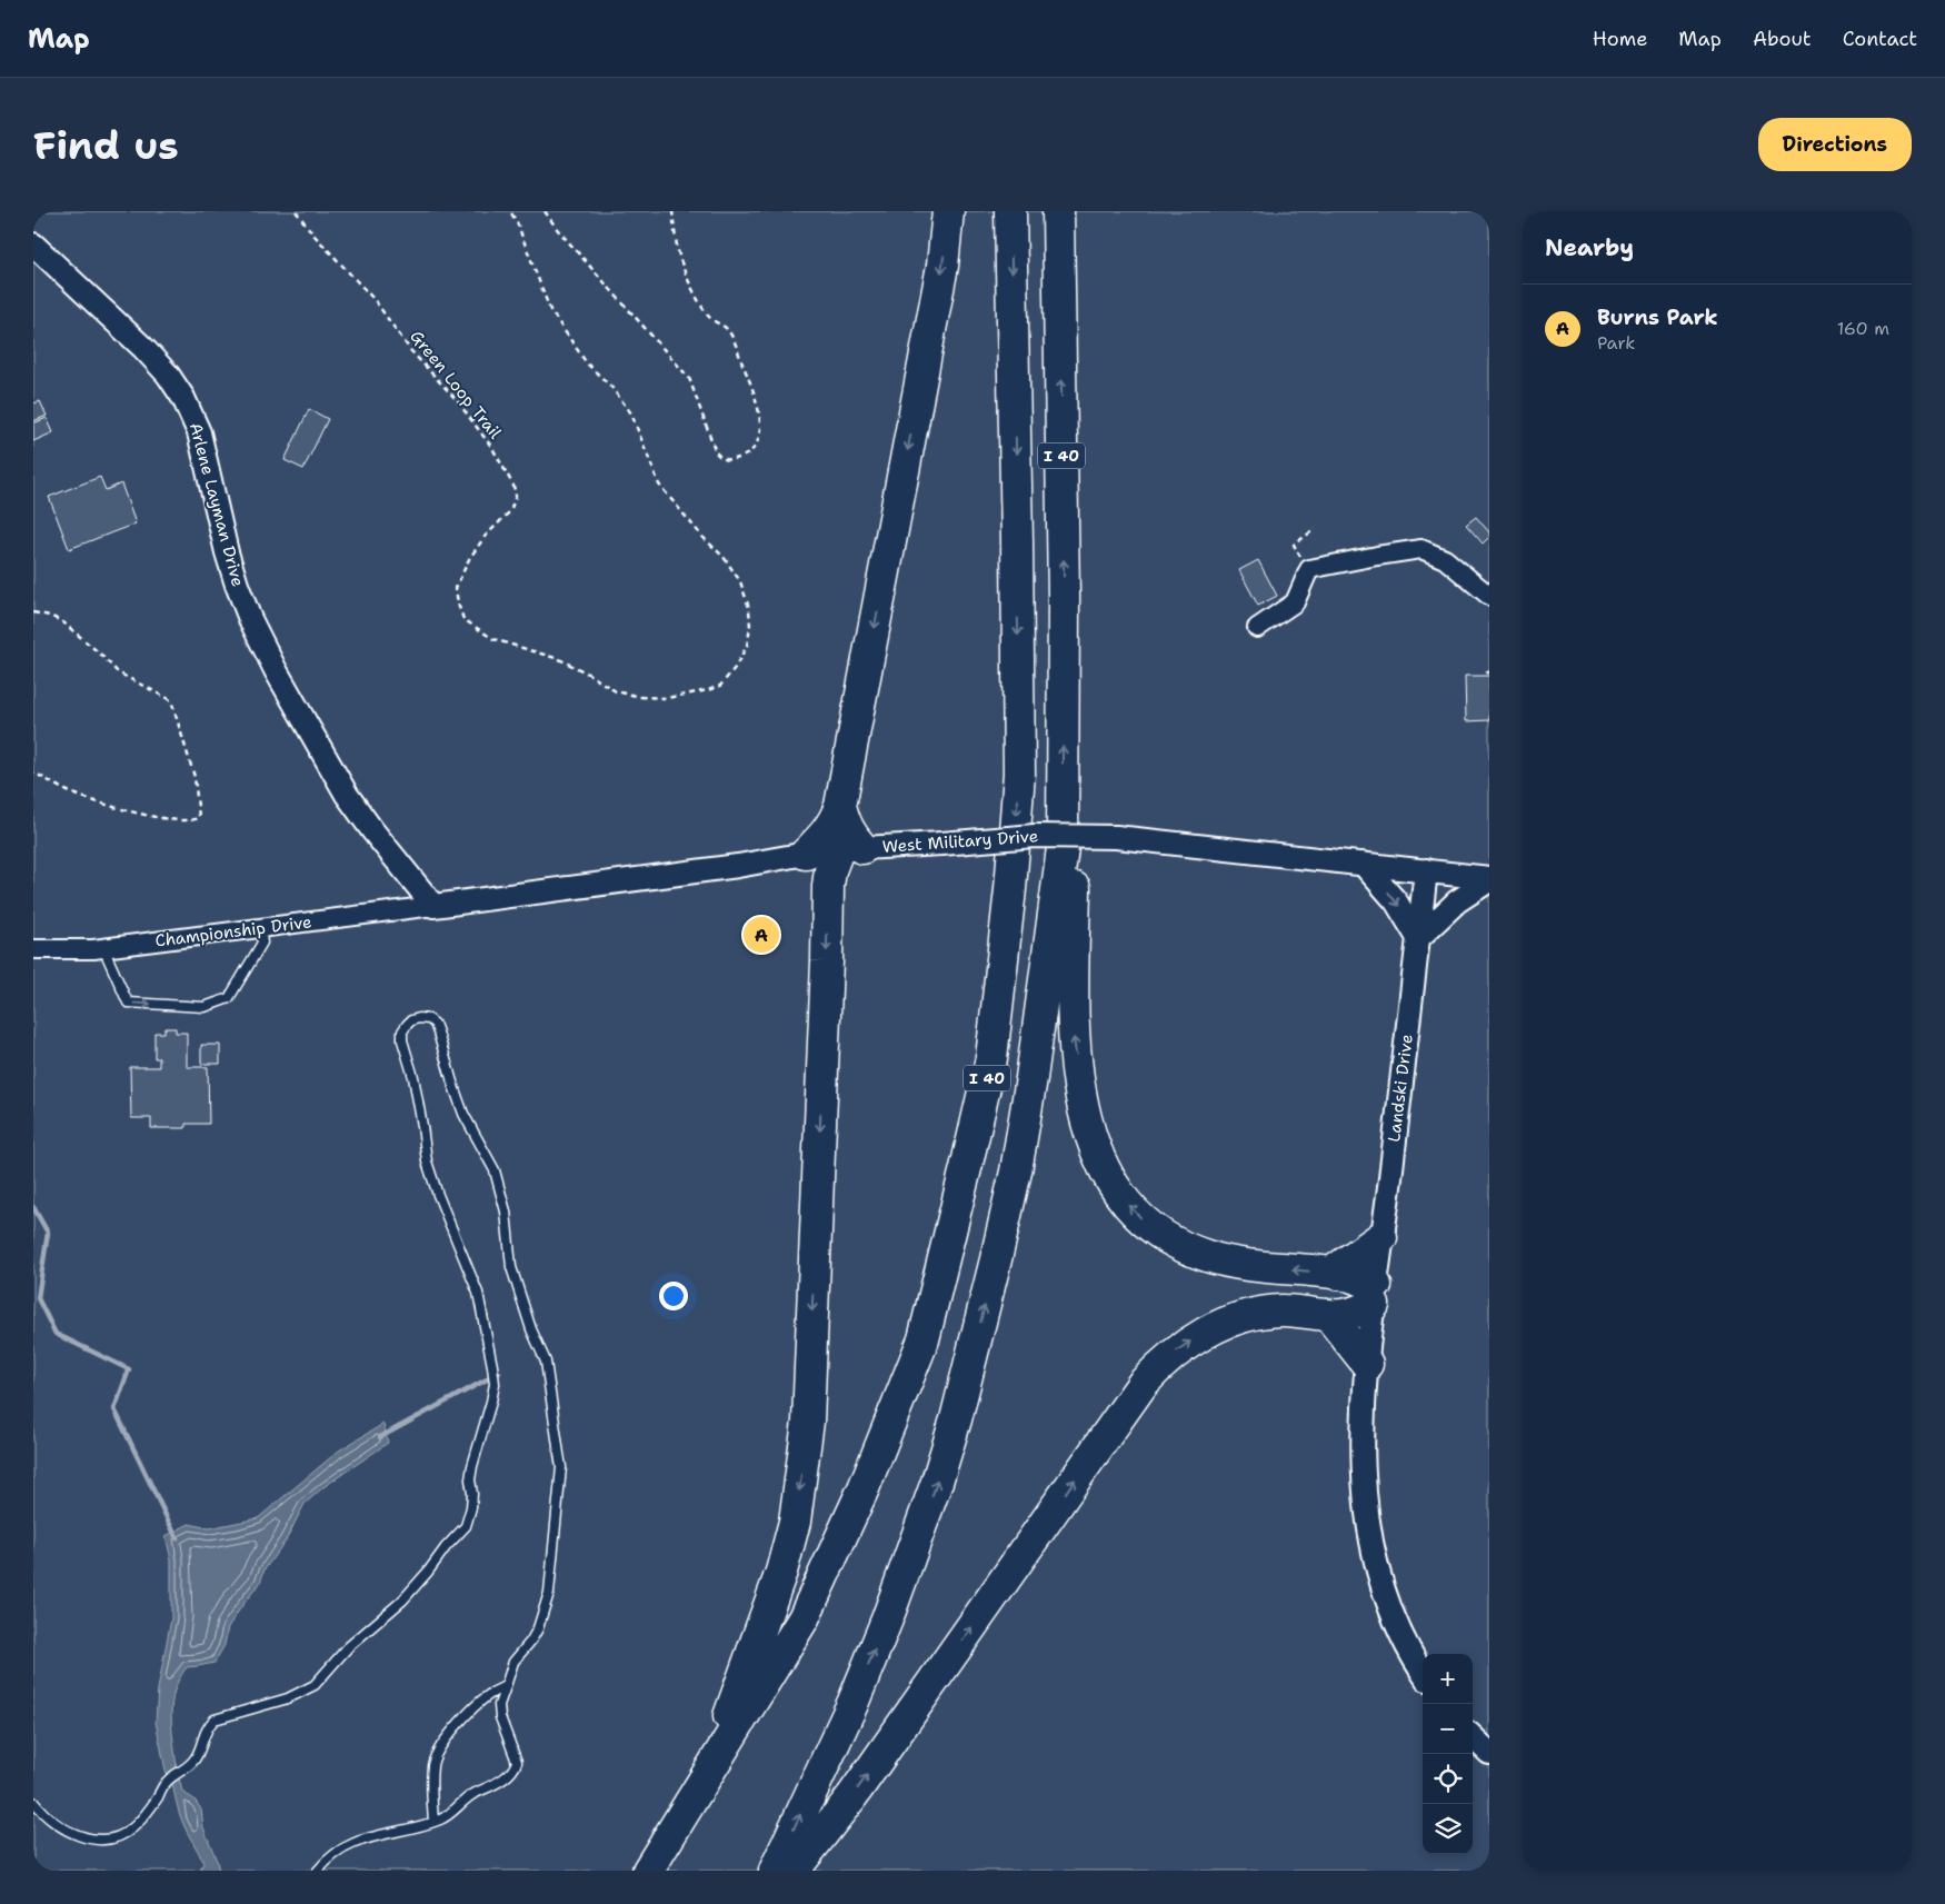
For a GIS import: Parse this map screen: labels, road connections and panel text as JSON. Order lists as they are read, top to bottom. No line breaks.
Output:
{"streets":{"highway":["I 40"],"street":["Arlene Layman Drive","West Military Drive","Championship Drive","Landski Drive"],"path":["Green Loop Trail"]},"crossings":[["Arlene Layman Drive","West Military Drive"],["Arlene Layman Drive","Championship Drive"],["West Military Drive","Championship Drive"],["West Military Drive","Landski Drive"]],"page":{"header":"Map","nav":["Home","Map","About","Contact"],"buttons":"Directions","title":"Find us","heading":"Nearby","list":[{"mark":"A","name":"Burns Park","note":"Park","value":"160 m"}],"pins":"A","map_buttons":["+","−"]}}
